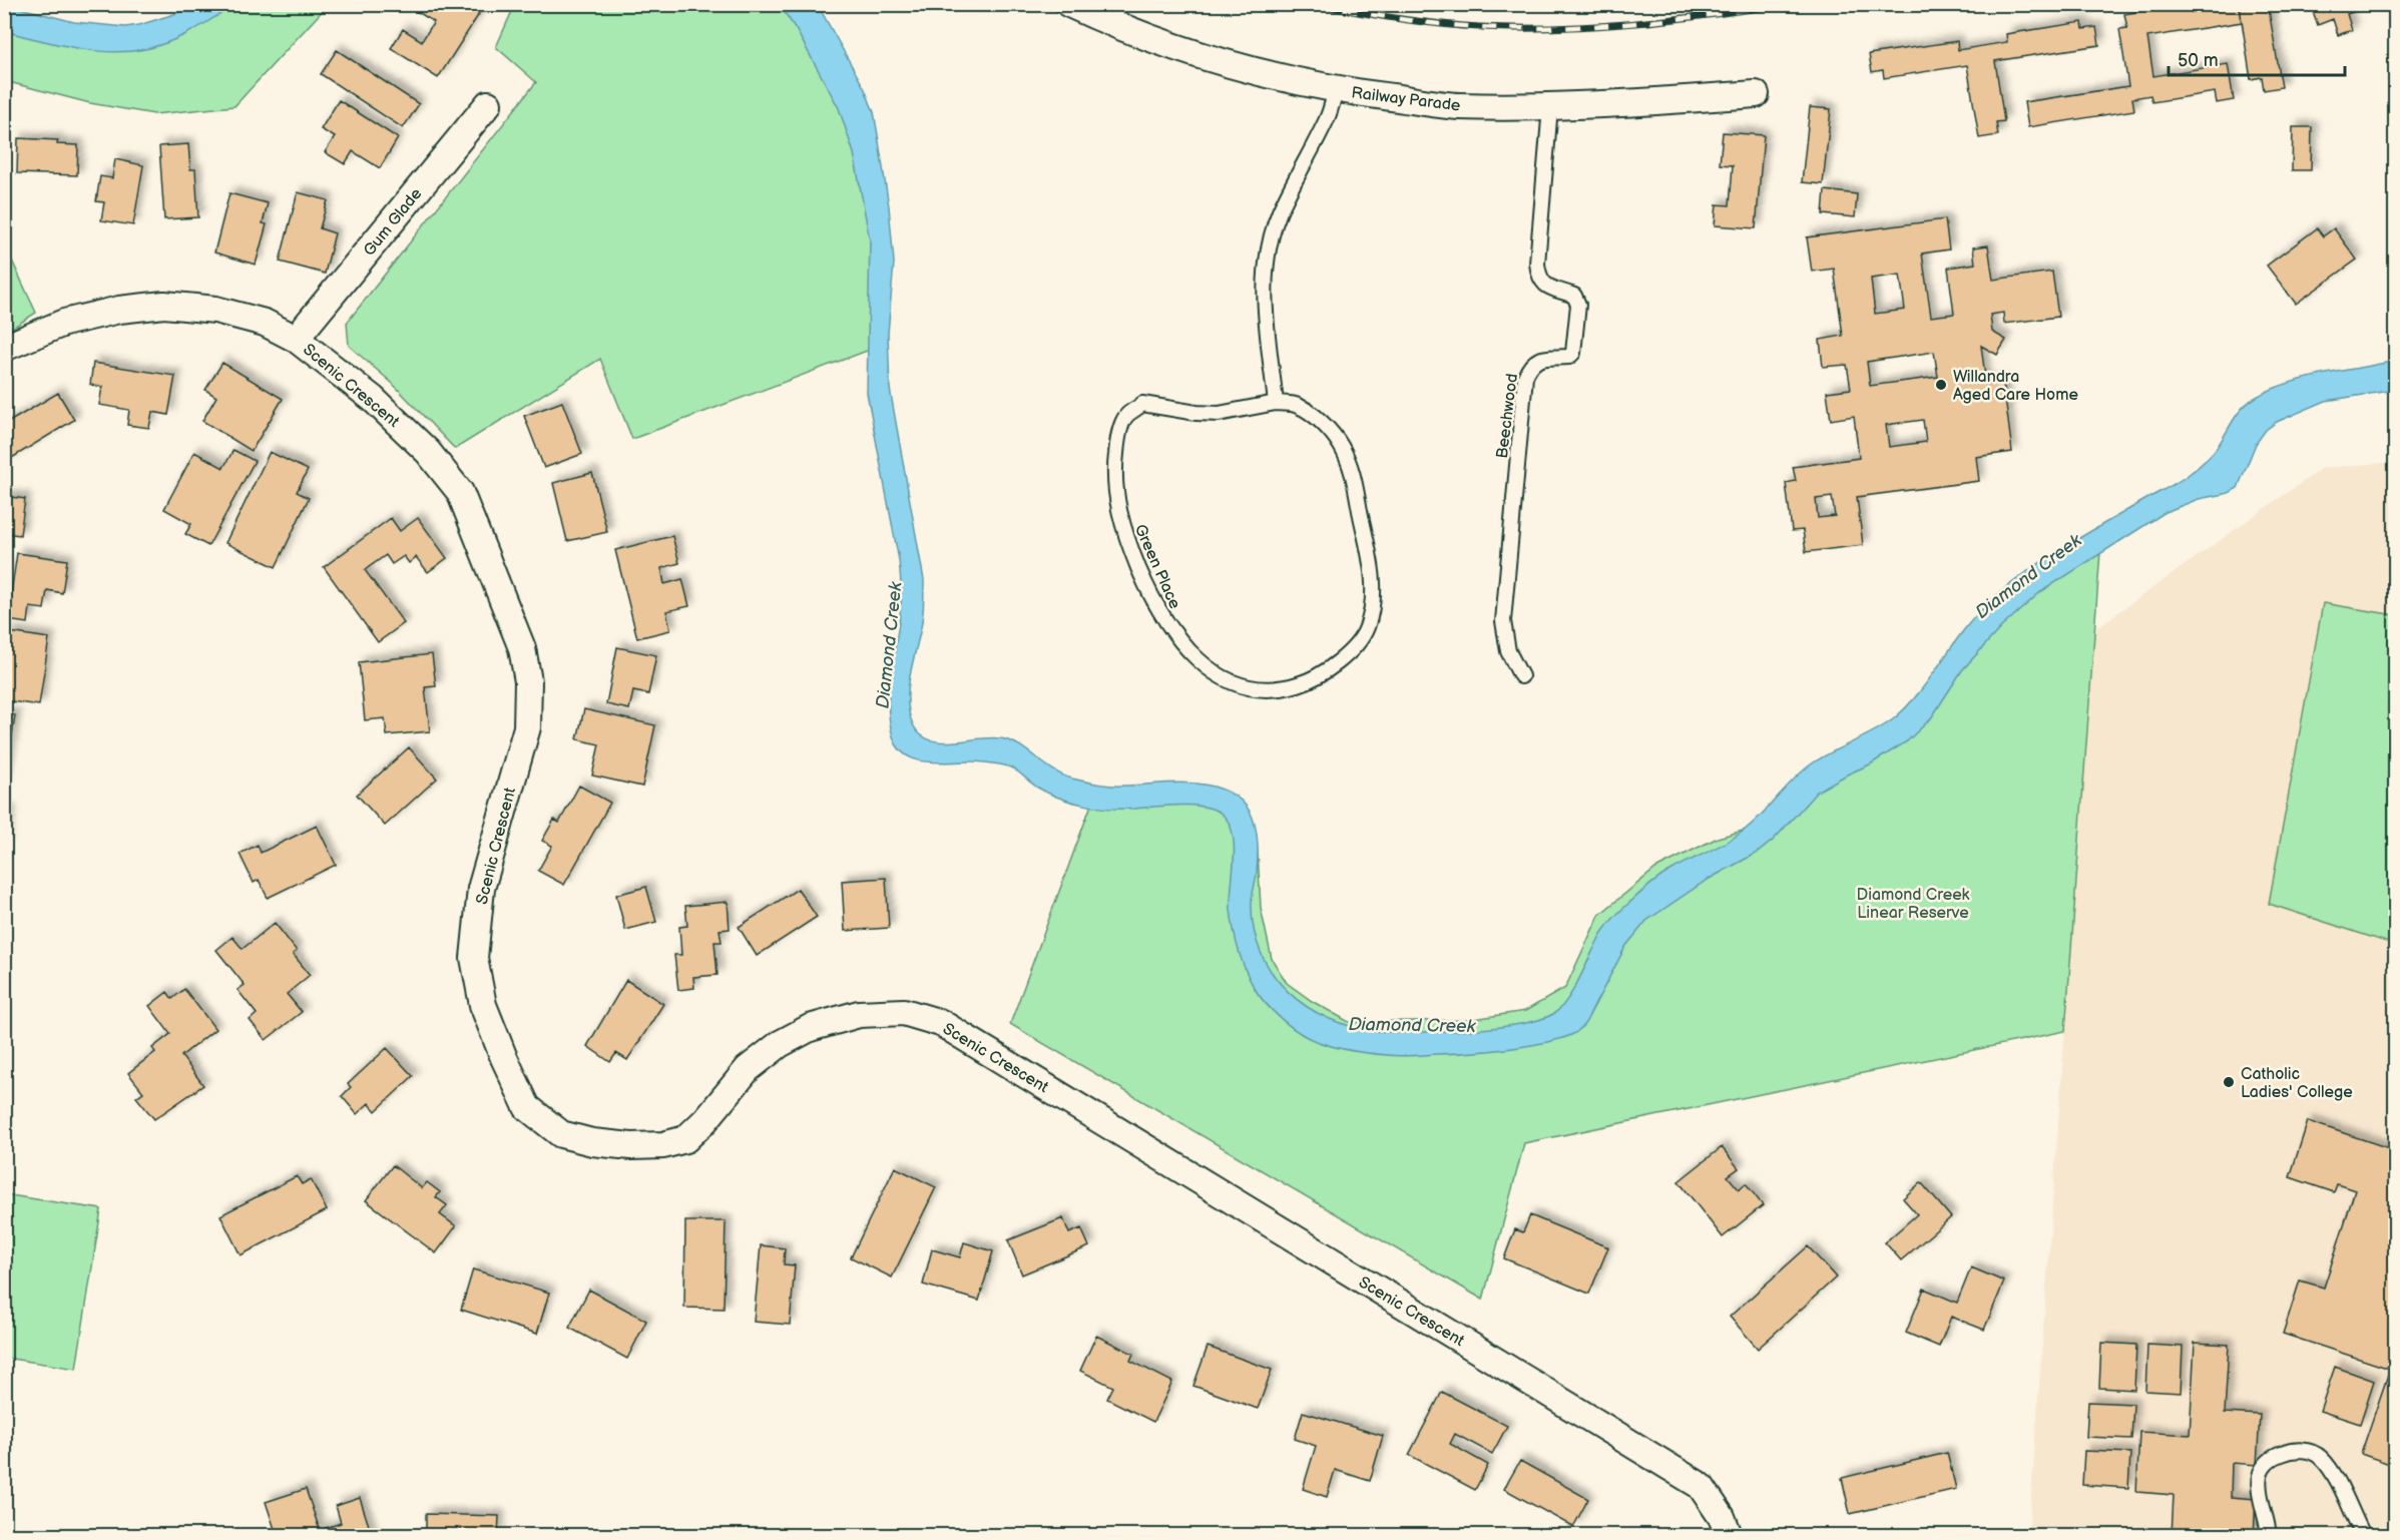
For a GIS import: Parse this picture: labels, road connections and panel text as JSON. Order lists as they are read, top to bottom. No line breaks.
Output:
{"streets":{"street":["Railway Parade","Gum Glade","Scenic Crescent"],"lane":["Beechwood","Green Place"]},"crossings":[["Railway Parade","Beechwood"],["Gum Glade","Scenic Crescent"]],"water":["Diamond Creek"],"parks":["Diamond Creek Linear Reserve"],"places":["Willandra Aged Care Home","Catholic Ladies' College"],"scale_bar":"50 m"}
